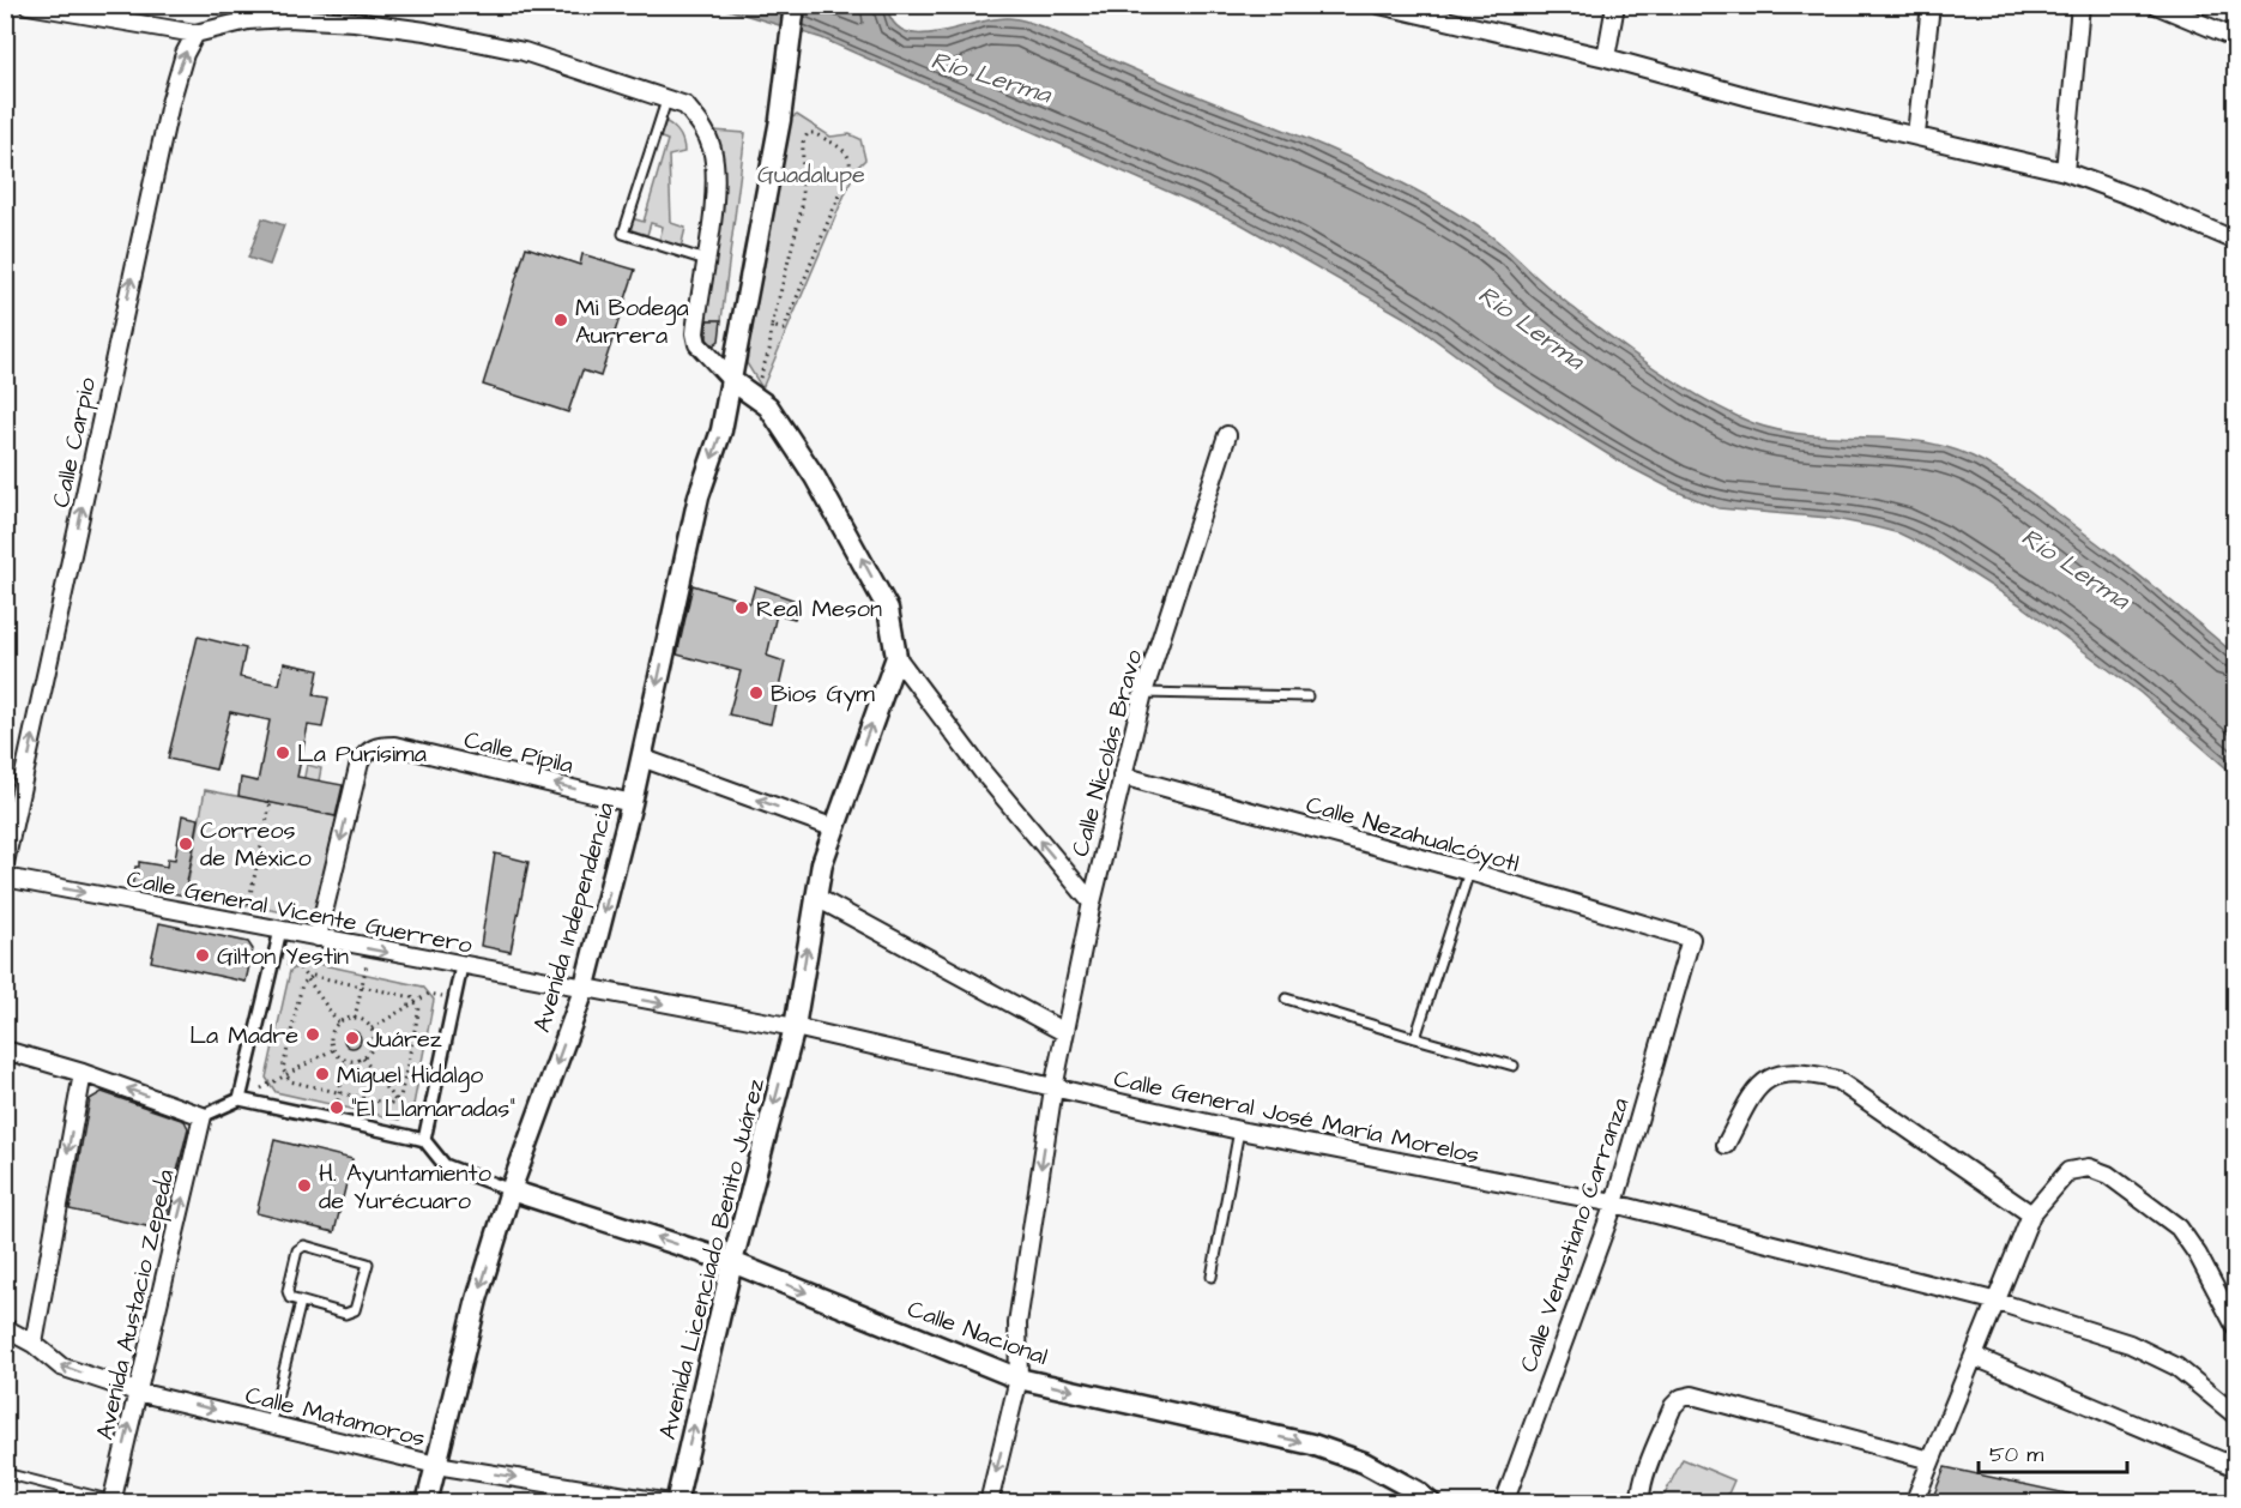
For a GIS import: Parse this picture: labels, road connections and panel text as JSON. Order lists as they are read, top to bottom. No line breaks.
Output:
{"streets":{"street":["Calle Carpio","Calle Pípila","Calle Nicolás Bravo","Calle Nezahualcóyotl","Calle General Vicente Guerrero","Avenida Independencia","Calle General José María Morelos","Calle Venustiano Carranza","Avenida Licenciado Benito Juárez","Avenida Austacio Zepeda","Calle Nacional","Calle Matamoros"]},"crossings":[["Calle Pípila","Calle General Vicente Guerrero"],["Calle Pípila","Avenida Independencia"],["Calle Nicolás Bravo","Calle Nezahualcóyotl"],["Calle Nicolás Bravo","Calle General José María Morelos"],["Calle Nicolás Bravo","Calle Nacional"],["Calle Nezahualcóyotl","Calle Venustiano Carranza"],["Calle General Vicente Guerrero","Avenida Independencia"],["Calle General Vicente Guerrero","Calle General José María Morelos"],["Avenida Independencia","Calle General José María Morelos"],["Avenida Independencia","Calle Nacional"],["Avenida Independencia","Calle Matamoros"],["Calle General José María Morelos","Calle Venustiano Carranza"],["Calle General José María Morelos","Avenida Licenciado Benito Juárez"],["Avenida Licenciado Benito Juárez","Calle Nacional"],["Avenida Austacio Zepeda","Calle Matamoros"]],"one_way":["Calle Carpio","Calle Nicolás Bravo","Calle General Vicente Guerrero","Avenida Independencia"],"water":["Río Lerma"],"parks":["Guadalupe"],"places":["Mi Bodega Aurrera","Real Meson","Bios Gym","La Purísima","Correos de México","Gilton Yestin","La Madre","Juárez","Miguel Hidalgo","\"El Llamaradas\"","H. Ayuntamiento de Yurécuaro"],"scale_bar":"50 m"}
